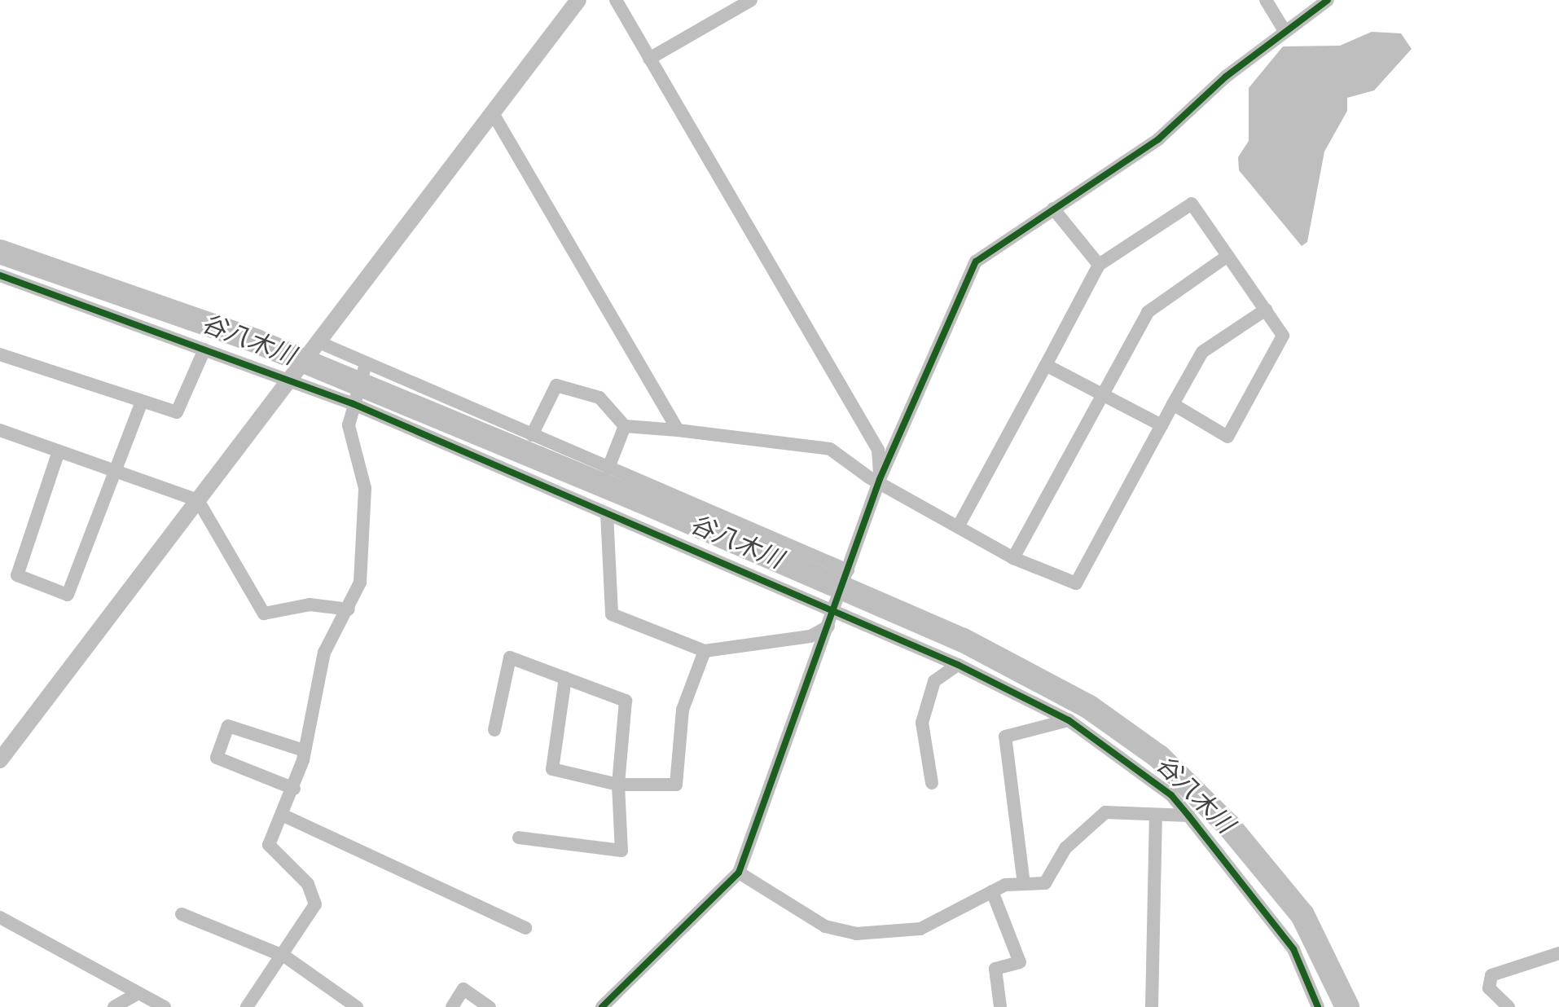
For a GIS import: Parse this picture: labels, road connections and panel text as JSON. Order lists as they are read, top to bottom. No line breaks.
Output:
{"water":["谷八木川"]}
